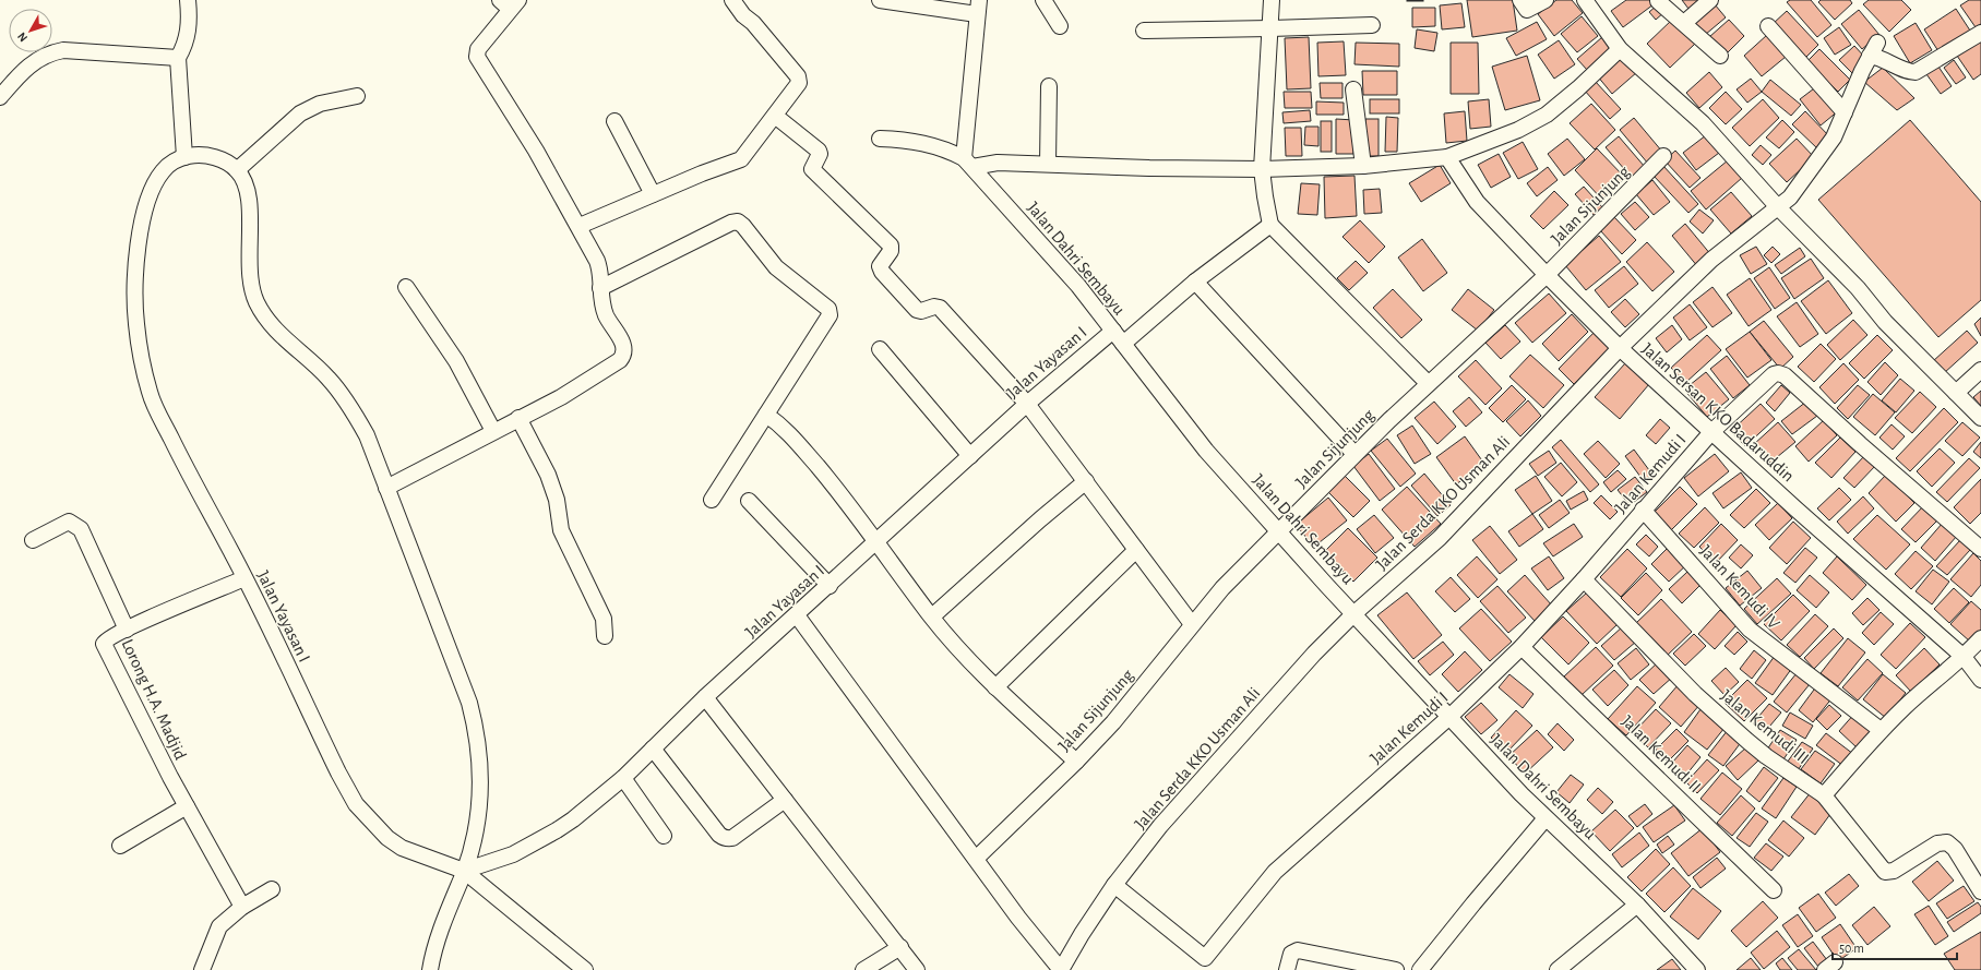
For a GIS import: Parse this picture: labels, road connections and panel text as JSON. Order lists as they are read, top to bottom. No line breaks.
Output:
{"streets":{"street":["Jalan Sijunjung","Jalan Dahri Sembayu","Jalan Yayasan I","Jalan Sersan KKO Badaruddin","Jalan Kemudi I","Jalan Serda KKO Usman Ali","Jalan Kemudi IV","Lorong H.A. Madjid","Jalan Kemudi III","Jalan Kemudi II"]},"crossings":[["Jalan Sijunjung","Jalan Dahri Sembayu"],["Jalan Sijunjung","Jalan Sersan KKO Badaruddin"],["Jalan Dahri Sembayu","Jalan Yayasan I"],["Jalan Dahri Sembayu","Jalan Kemudi I"],["Jalan Dahri Sembayu","Jalan Serda KKO Usman Ali"],["Jalan Yayasan I","Lorong H.A. Madjid"],["Jalan Sersan KKO Badaruddin","Jalan Kemudi I"],["Jalan Sersan KKO Badaruddin","Jalan Serda KKO Usman Ali"],["Jalan Kemudi I","Jalan Serda KKO Usman Ali"],["Jalan Kemudi I","Jalan Kemudi IV"],["Jalan Kemudi I","Jalan Kemudi III"],["Jalan Kemudi I","Jalan Kemudi II"]],"scale_bar":"50 m","north":"bottom left"}
